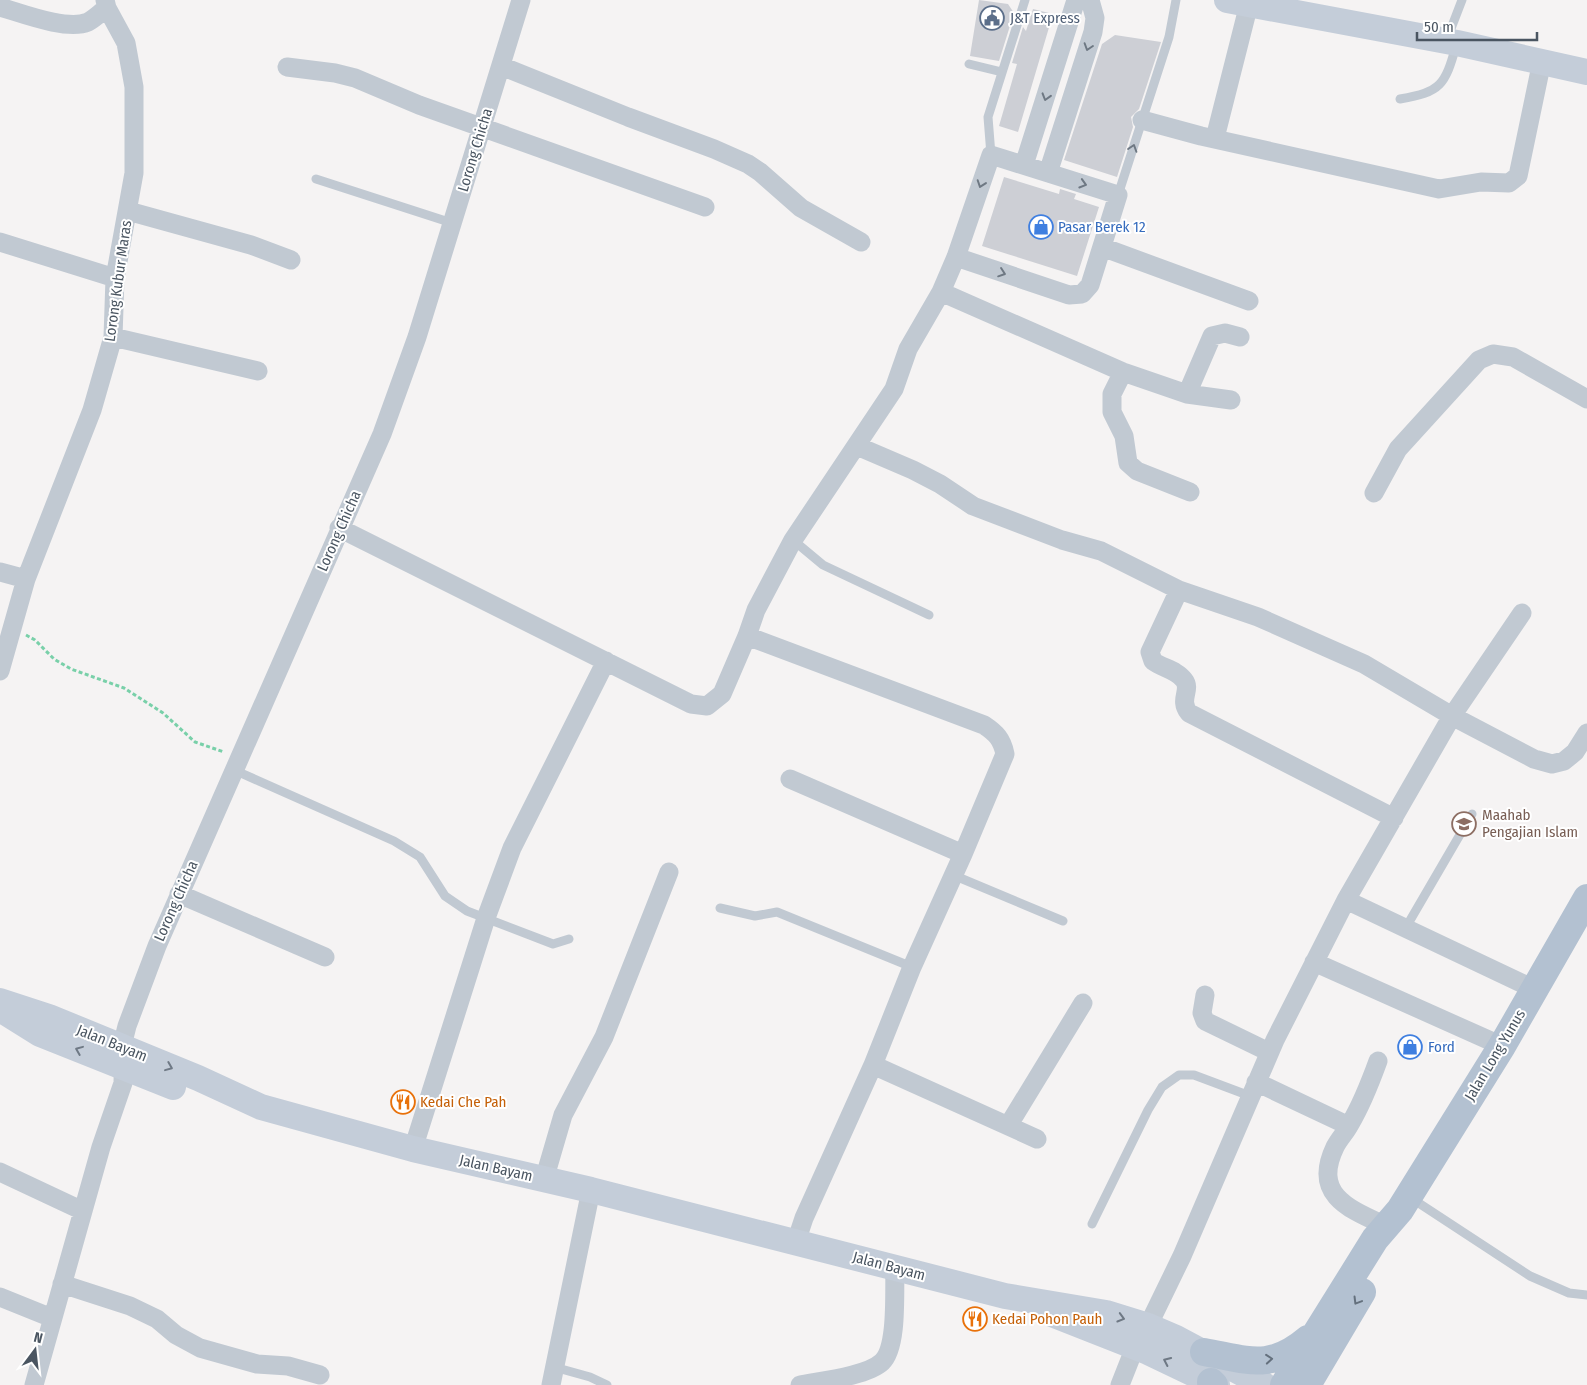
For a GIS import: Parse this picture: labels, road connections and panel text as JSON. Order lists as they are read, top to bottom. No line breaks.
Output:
{"streets":{"main road":["Jalan Bayam","Jalan Long Yunus"],"street":["Lorong Chicha","Lorong Kubur Maras"]},"crossings":[["Lorong Chicha","Jalan Bayam"]],"places":{"public building":["J&T Express"],"shop":["Pasar Berek 12","Ford"],"school or university":["Maahab Pengajian Islam"],"restaurant":["Kedai Che Pah","Kedai Pohon Pauh"]},"scale_bar":"50 m","north":"top"}
